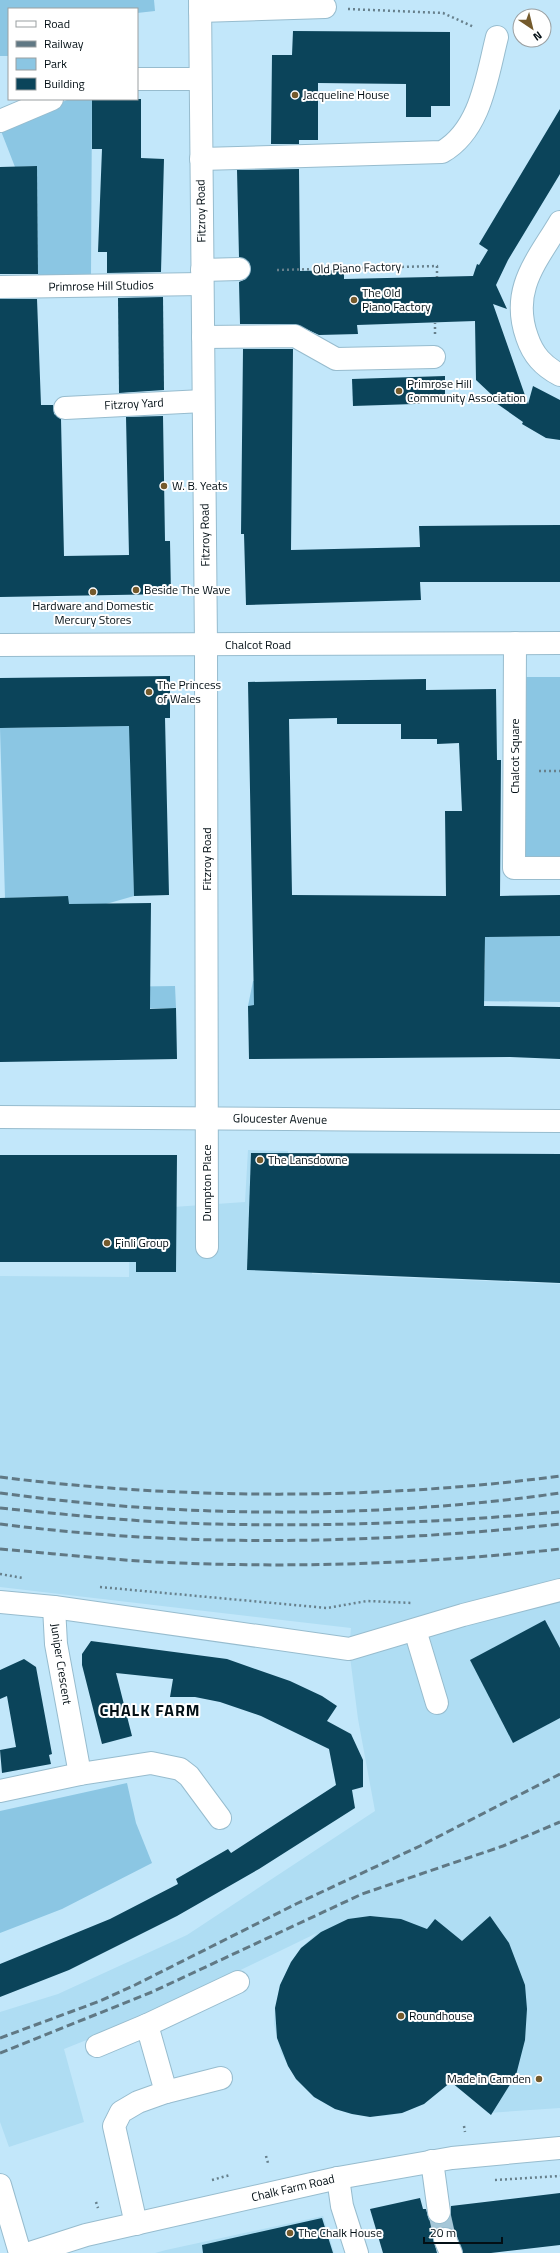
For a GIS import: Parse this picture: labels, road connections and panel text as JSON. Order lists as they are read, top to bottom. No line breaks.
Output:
{"streets":{"street":["Fitzroy Road","Primrose Hill Studios","Fitzroy Yard","Chalcot Road","Chalcot Square","Gloucester Avenue","Dumpton Place","Juniper Crescent","Chalk Farm Road"],"path":["Old Piano Factory"]},"crossings":[["Fitzroy Road","Primrose Hill Studios"],["Fitzroy Road","Fitzroy Yard"],["Fitzroy Road","Chalcot Road"],["Fitzroy Road","Gloucester Avenue"],["Fitzroy Road","Dumpton Place"],["Chalcot Road","Chalcot Square"],["Gloucester Avenue","Dumpton Place"]],"districts":["CHALK FARM"],"places":["Jacqueline House","The Old Piano Factory","Primrose Hill Community Association","W. B. Yeats","Beside The Wave","Hardware and Domestic Mercury Stores","The Princess of Wales","The Lansdowne","Finli Group","Roundhouse","Made in Camden","The Chalk House"],"legend":["Road","Railway","Park","Building"],"scale_bar":"20 m","north":"bottom right"}
